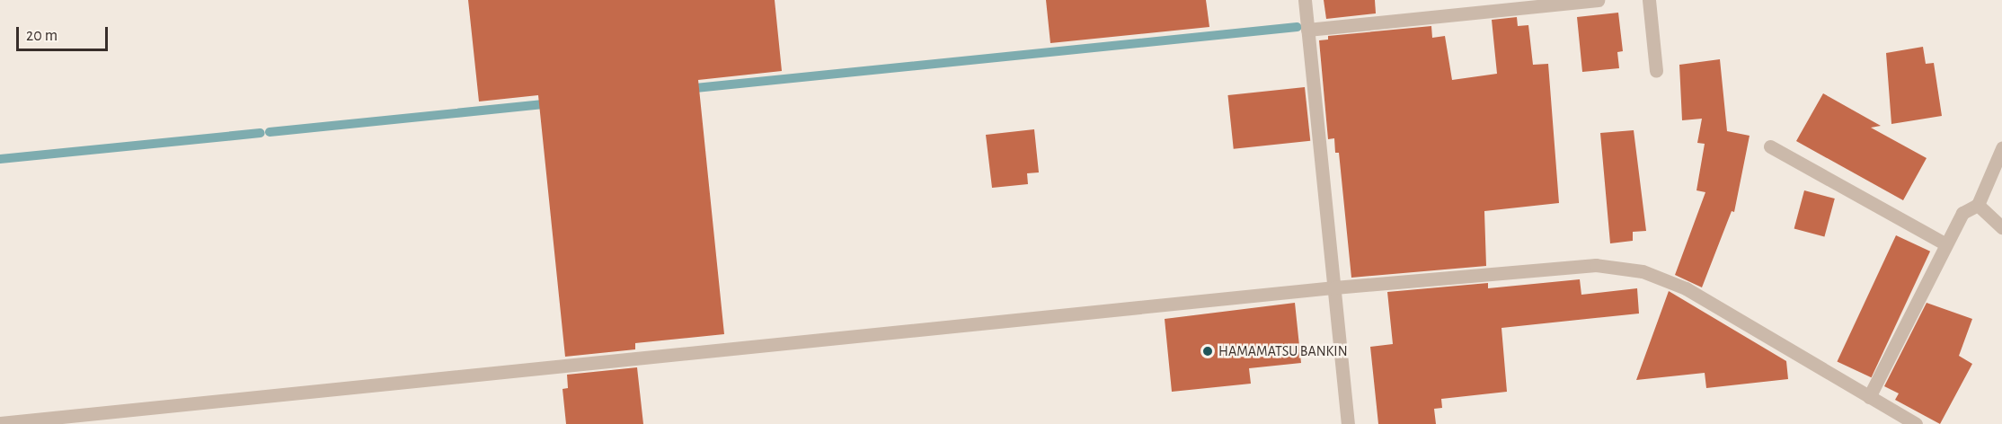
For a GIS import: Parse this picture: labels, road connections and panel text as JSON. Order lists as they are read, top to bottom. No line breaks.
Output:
{"places":["HAMAMATSU BANKIN"],"scale_bar":"20 m"}
